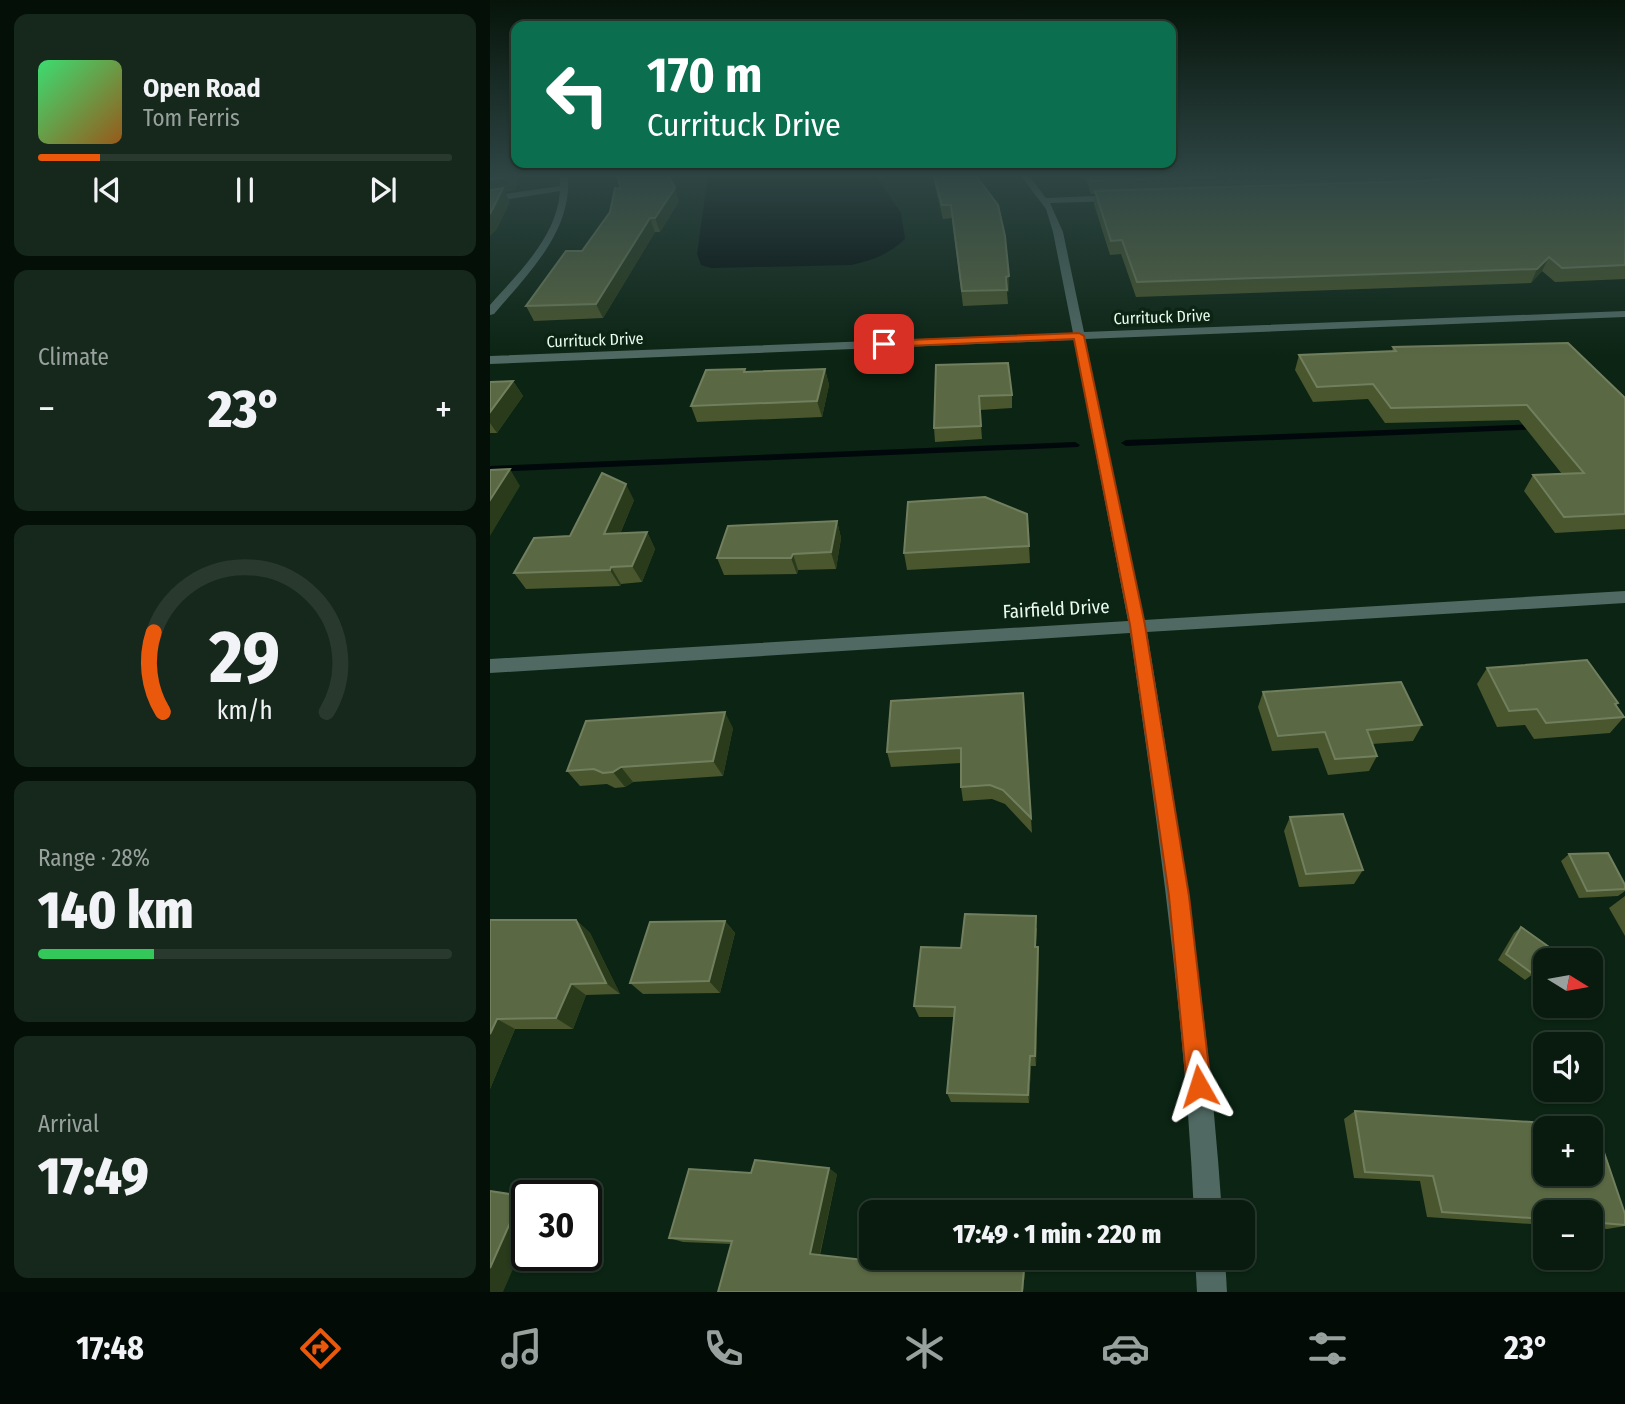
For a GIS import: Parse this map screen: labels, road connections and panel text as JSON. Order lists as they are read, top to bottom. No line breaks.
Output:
{"streets":{"street":["Currituck Drive","Fairfield Drive"]},"north":"right","page":{"turn":["170 m","Currituck Drive"],"song":["Open Road","Tom Ferris"],"tile":["Climate",["Range · 28%","140 km"],["Arrival","17:49"]],"heat":["−","23°","+"],"map_buttons":["+","−"],"limit":"30","trip":"17:49 · 1 min · 220 m","tabs":["17:48","23°"],"gauge":["29","km/h"]}}
